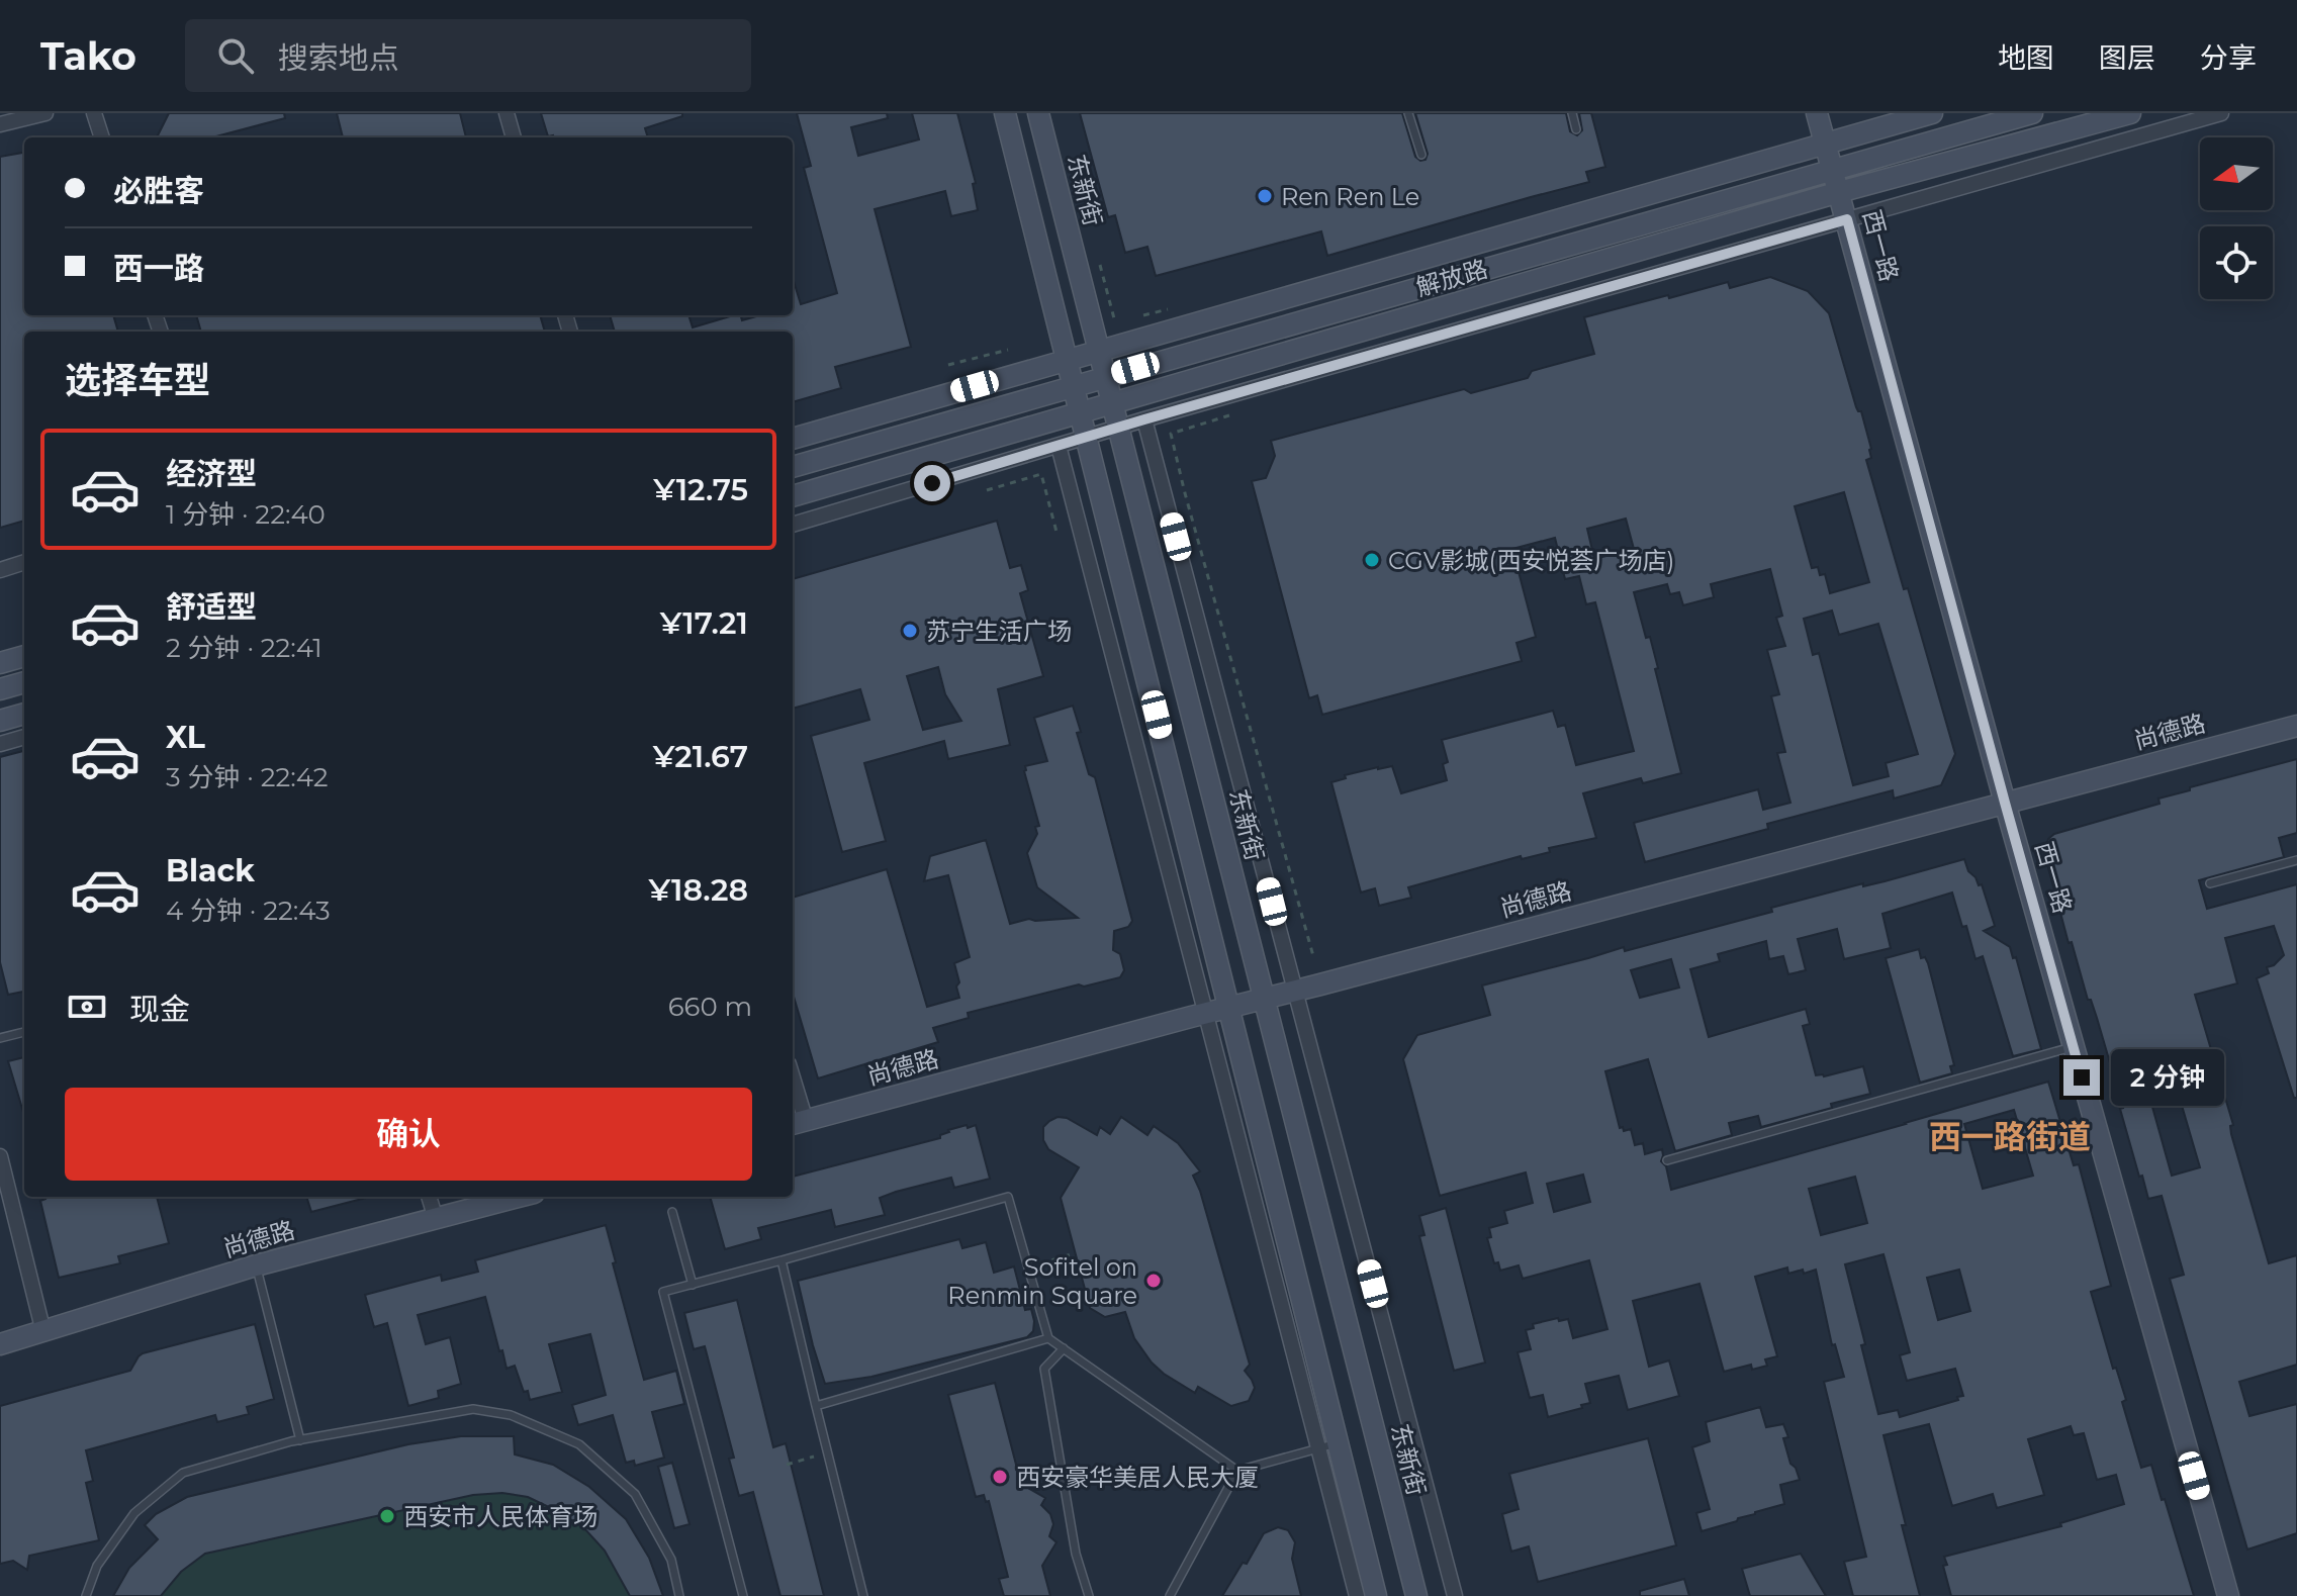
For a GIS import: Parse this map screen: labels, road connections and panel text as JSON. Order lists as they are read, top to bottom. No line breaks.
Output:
{"streets":{"main road":["东新街","西一路","解放路","尚德路"]},"crossings":[["东新街","解放路"],["东新街","尚德路"],["西一路","解放路"],["西一路","尚德路"]],"districts":["西一路街道"],"places":["Ren Ren Le","CGV影城(西安悦荟广场店)","苏宁生活广场","Sofitel on Renmin Square","西安豪华美居人民大厦","西安市人民体育场"],"north":"left","page":{"header":"Tako","search":"搜索地点","nav":["地图","图层","分享"],"banner":["必胜客","西一路"],"heading":"选择车型","list":[{"name":"经济型","note":"1 分钟 · 22:40","value":"¥12.75"},{"name":"舒适型","note":"2 分钟 · 22:41","value":"¥17.21"},{"name":"XL","note":"3 分钟 · 22:42","value":"¥21.67"},{"name":"Black","note":"4 分钟 · 22:43","value":"¥18.28"}],"pay":["现金","660 m"],"bubble":"2 分钟","buttons":"确认"}}
